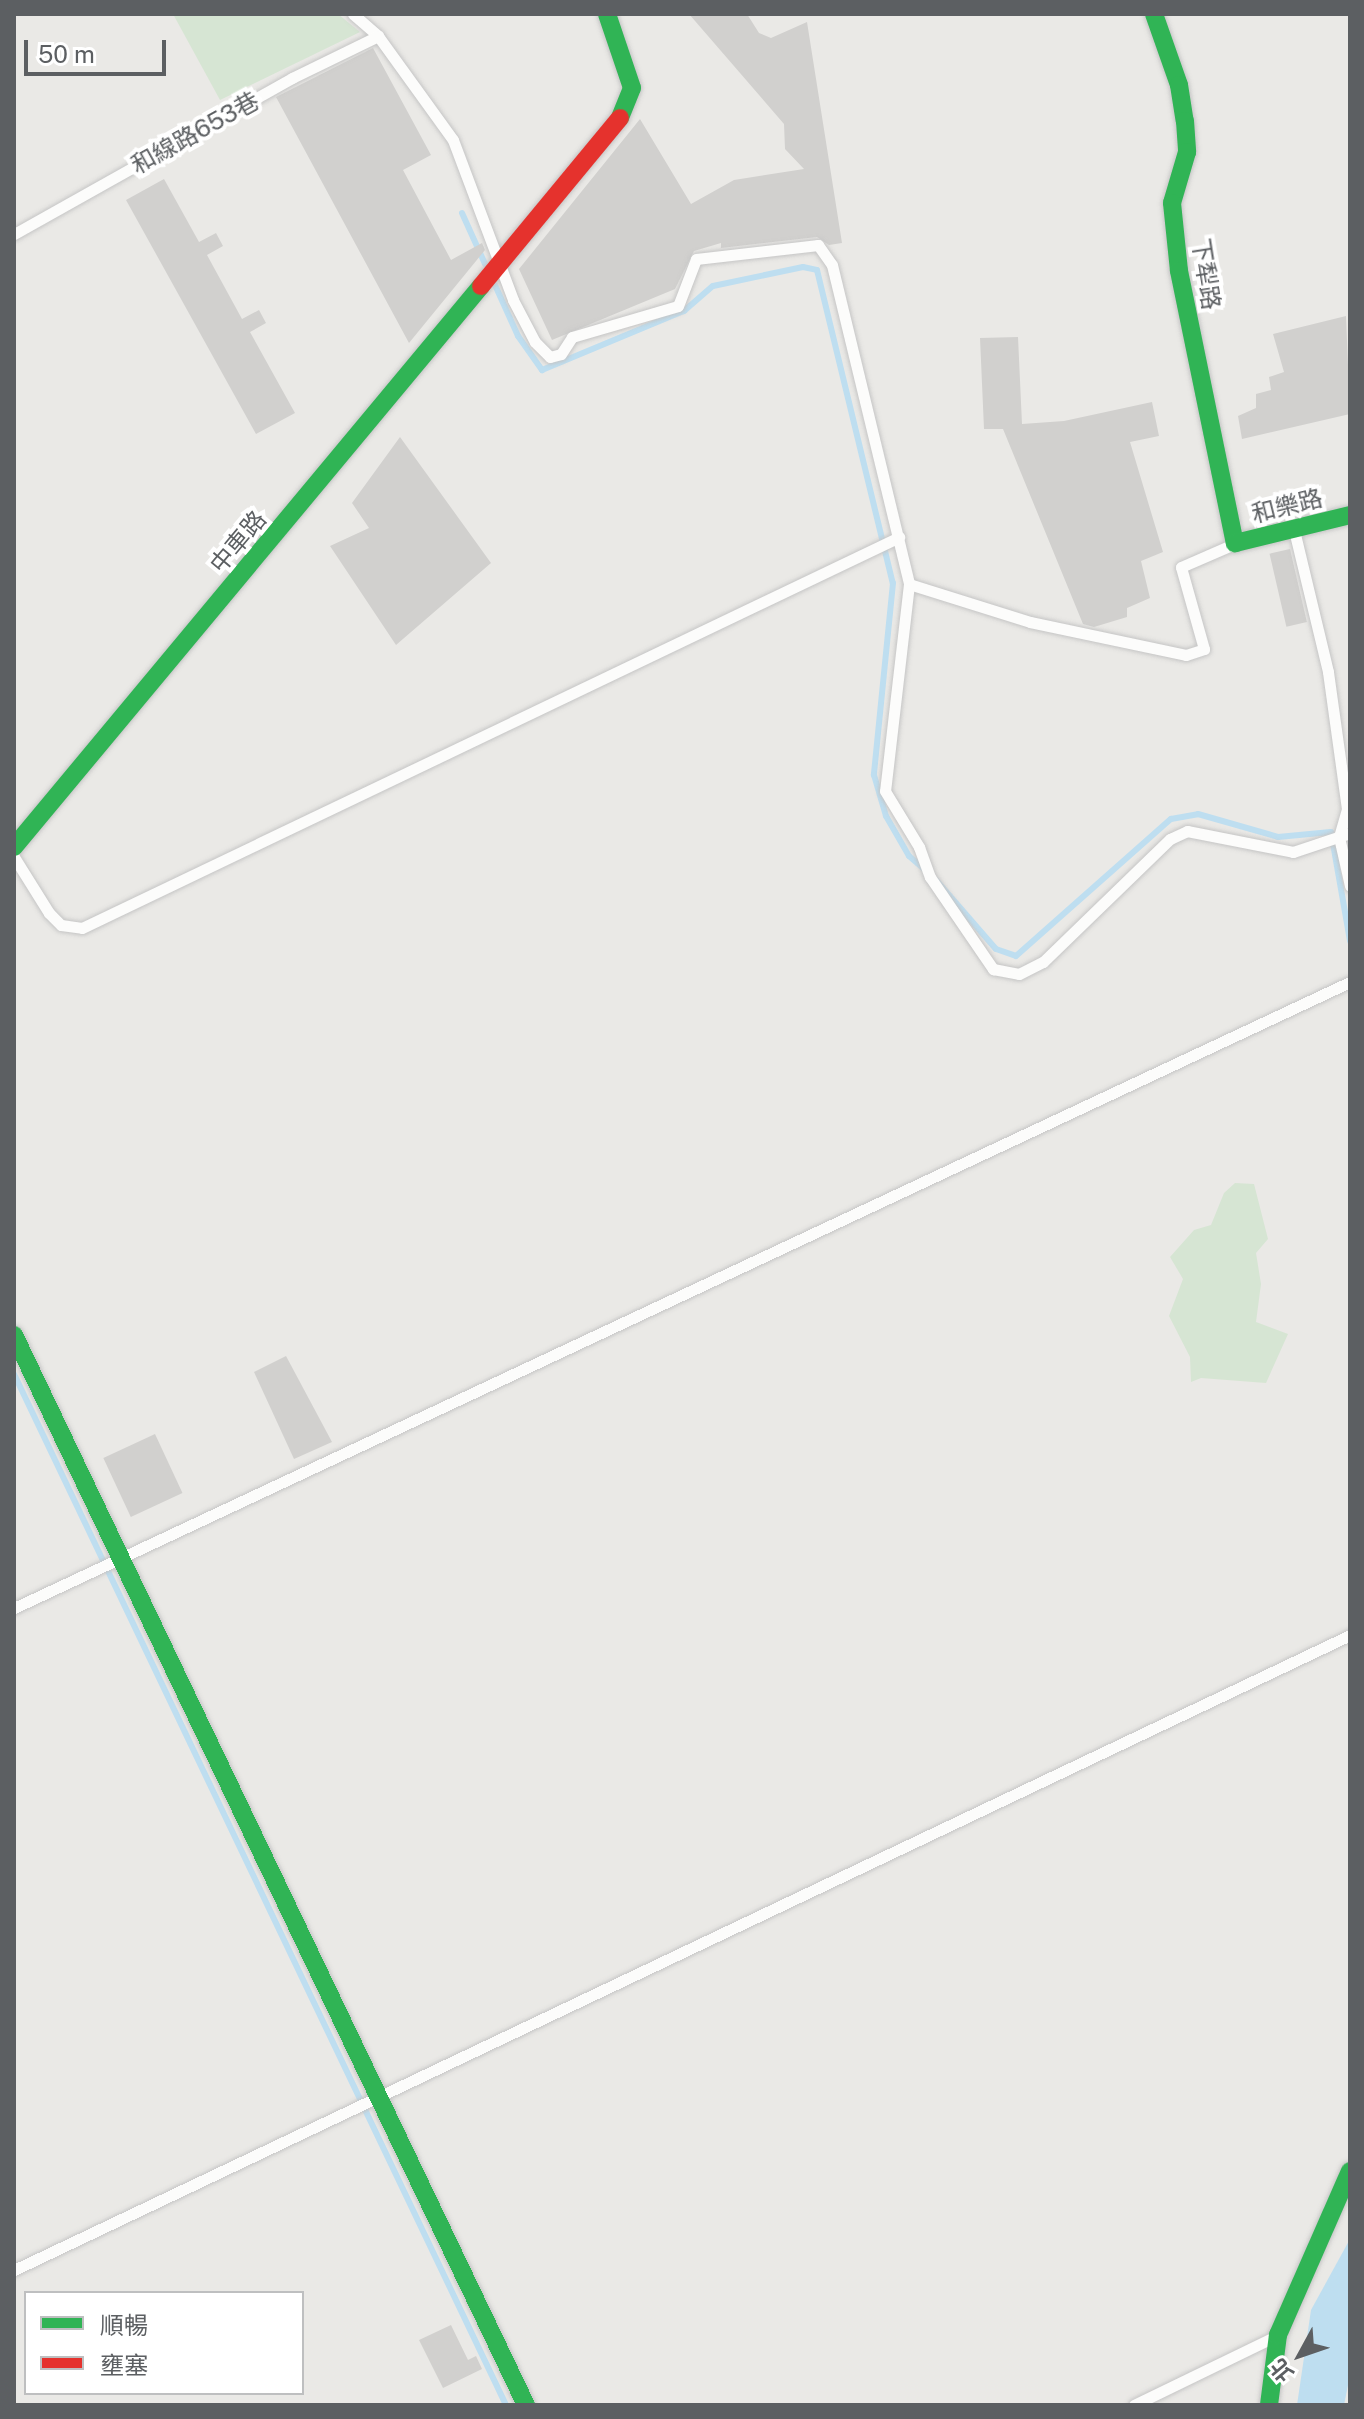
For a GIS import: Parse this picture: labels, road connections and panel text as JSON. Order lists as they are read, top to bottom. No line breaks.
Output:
{"streets":{"street":["下犁路","和樂路","中車路"],"lane":["和線路653巷"]},"crossings":[["下犁路","和樂路"]],"legend":["順暢","壅塞"],"scale_bar":"50 m","north":"bottom left"}
